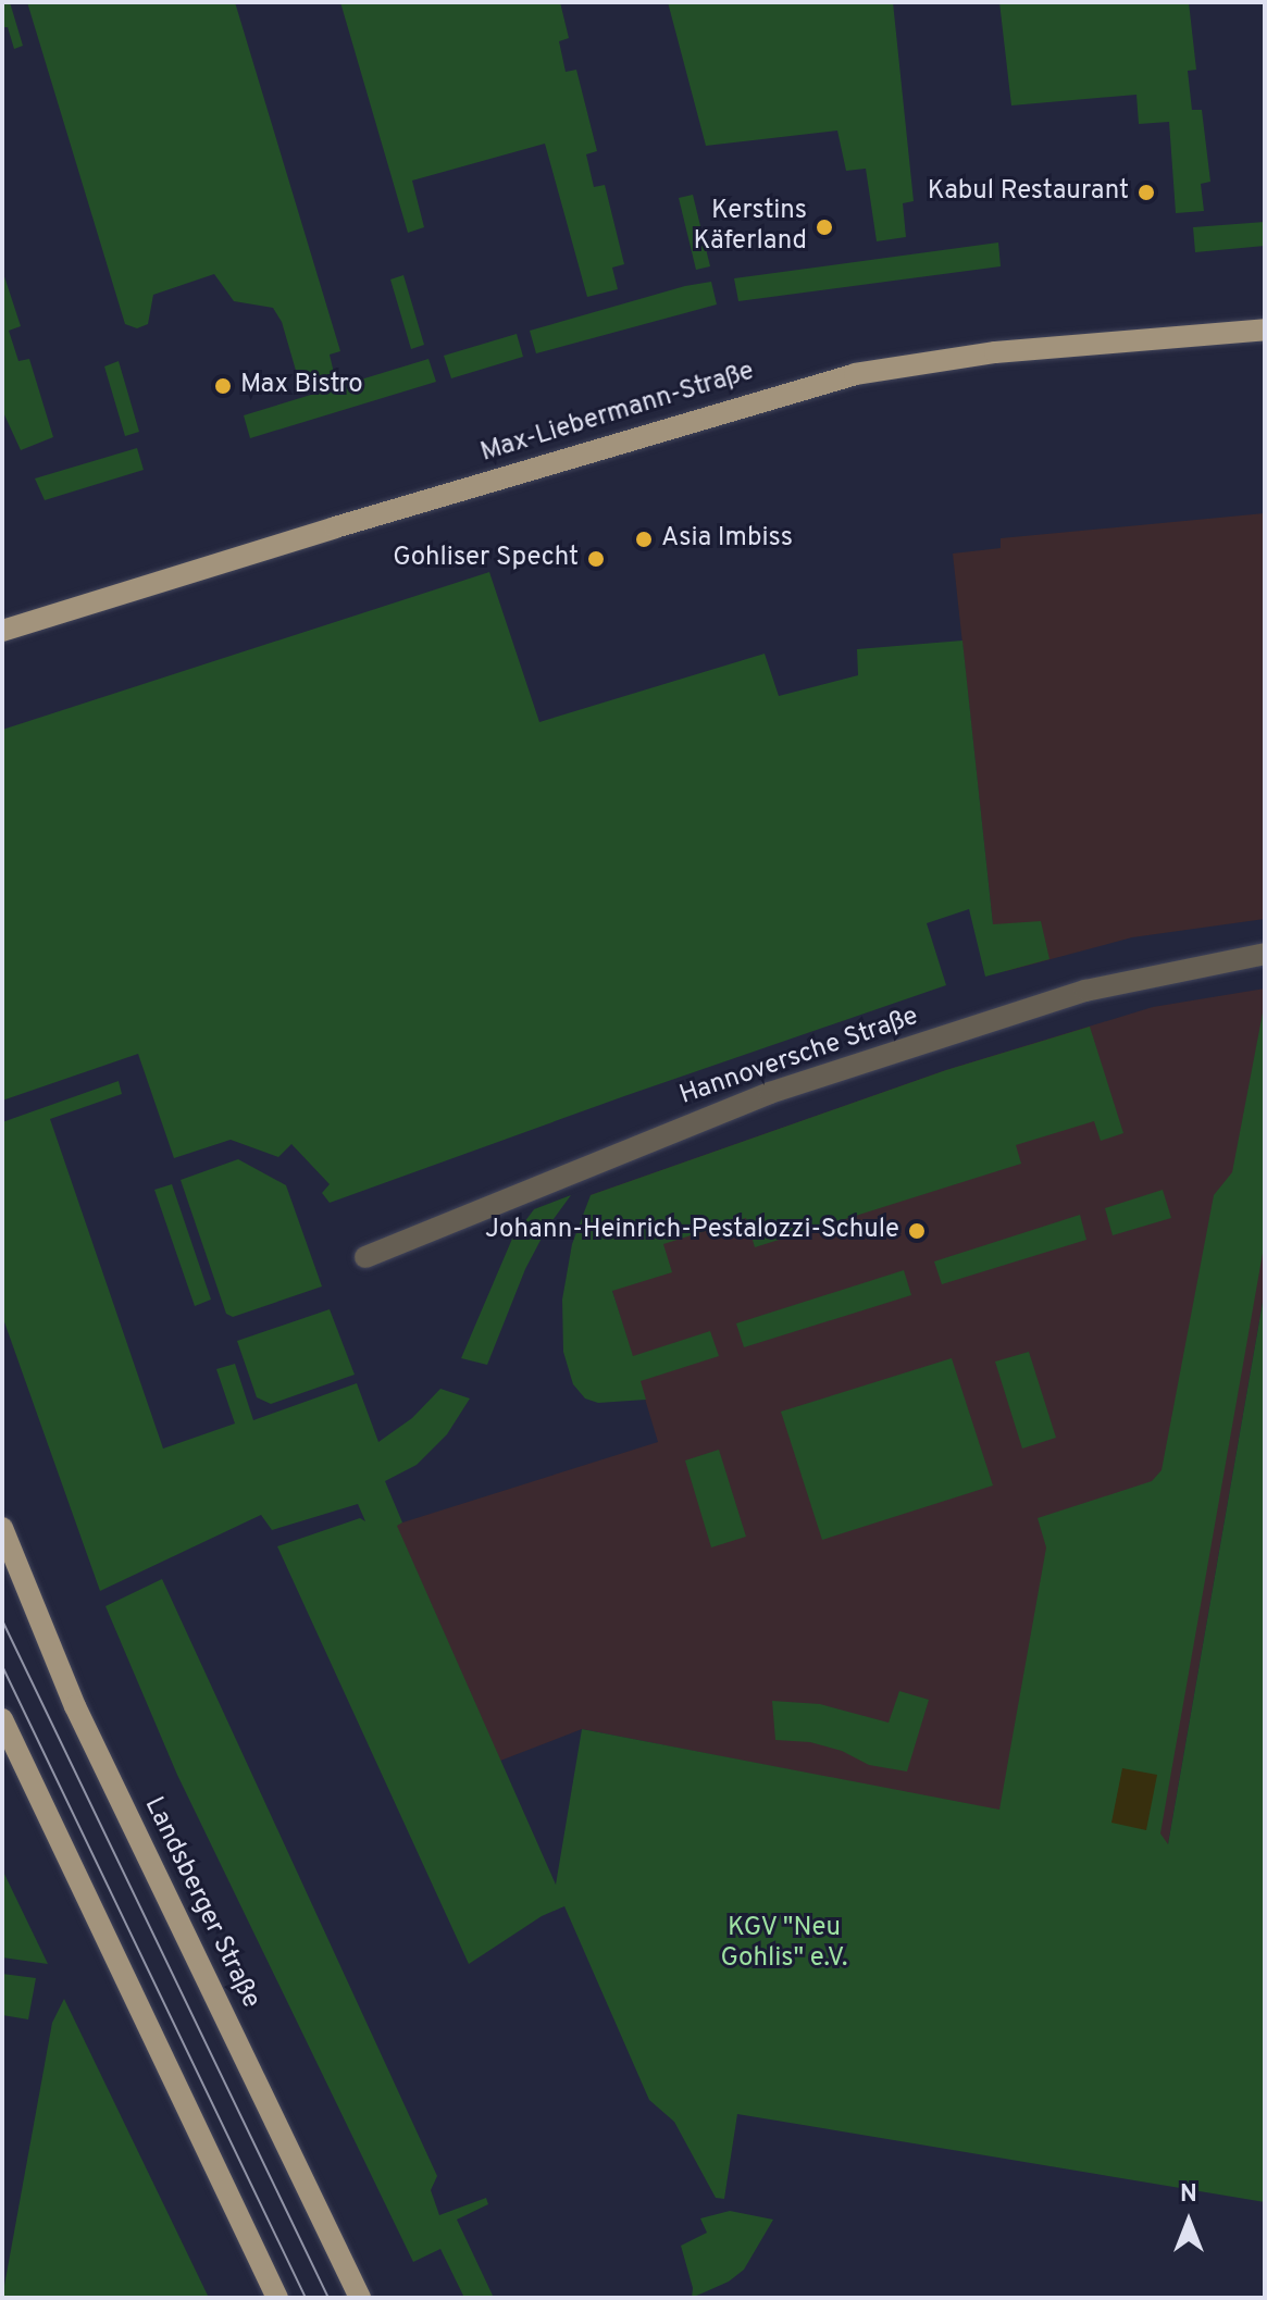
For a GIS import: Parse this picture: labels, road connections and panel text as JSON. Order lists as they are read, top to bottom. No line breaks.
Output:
{"streets":{"main road":["Max-Liebermann-Straße","Landsberger Straße"],"street":["Hannoversche Straße"]},"parks":["KGV \"Neu Gohlis\" e.V."],"places":["Kabul Restaurant","Kerstins Käferland","Max Bistro","Asia Imbiss","Gohliser Specht","Johann-Heinrich-Pestalozzi-Schule"],"north":"top"}
